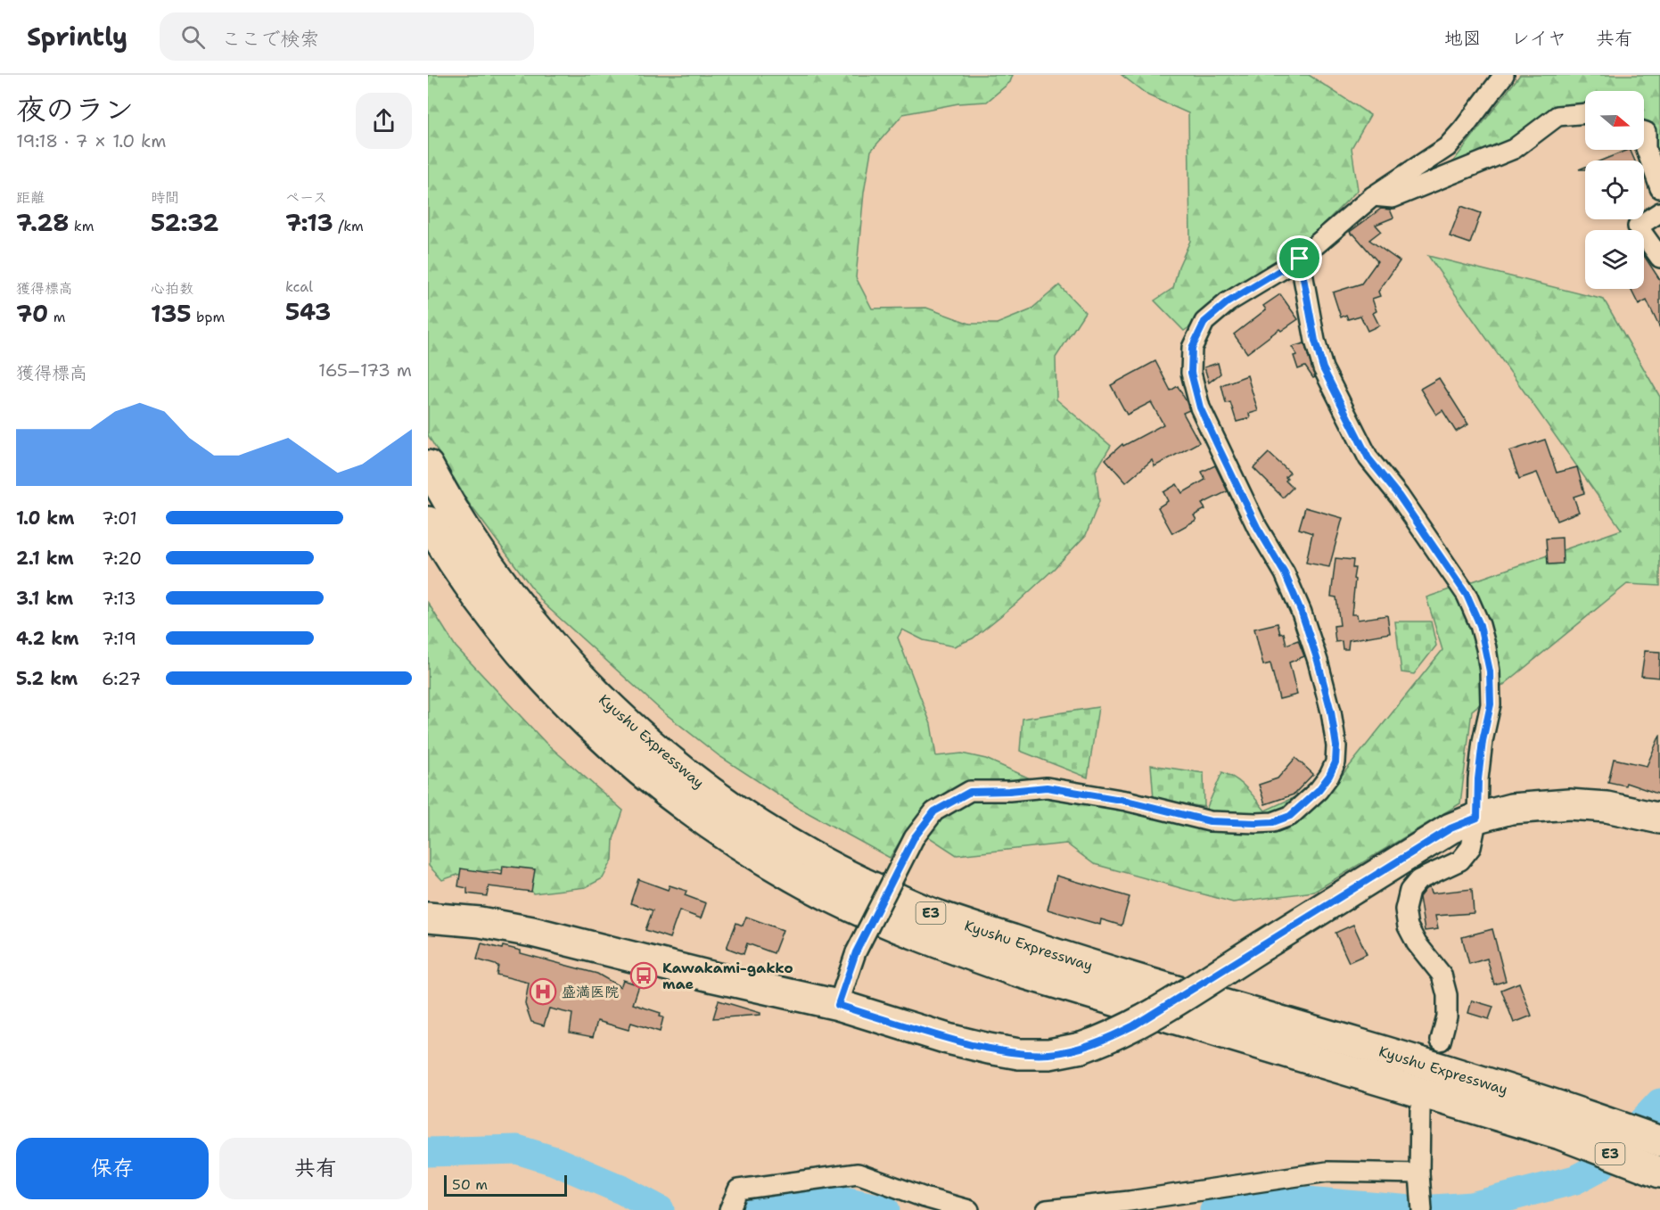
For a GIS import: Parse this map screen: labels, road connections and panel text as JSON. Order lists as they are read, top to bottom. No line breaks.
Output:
{"streets":{"main road":["Kyushu Expressway","E3"]},"places":{"bus stop":["Kawakami-gakko mae"],"hospital":["盛満医院"]},"scale_bar":"50 m","north":"right","page":{"header":"Sprintly","search":"ここで検索","nav":["地図","レイヤ","共有"],"heading":["夜のラン","19:18 · 7 × 1.0 km"],"stats":[["距離","7.28 km"],["時間","52:32"],["ペース","7:13 /km"],["獲得標高","70 m"],["心拍数","135 bpm"],["kcal","543"]],"chart":["獲得標高","165–173 m"],"list":[{"name":"1.0 km","note":"7:01"},{"name":"2.1 km","note":"7:20"},{"name":"3.1 km","note":"7:13"},{"name":"4.2 km","note":"7:19"},{"name":"5.2 km","note":"6:27"}],"buttons":["保存","共有"],"scale":"50 m"}}
